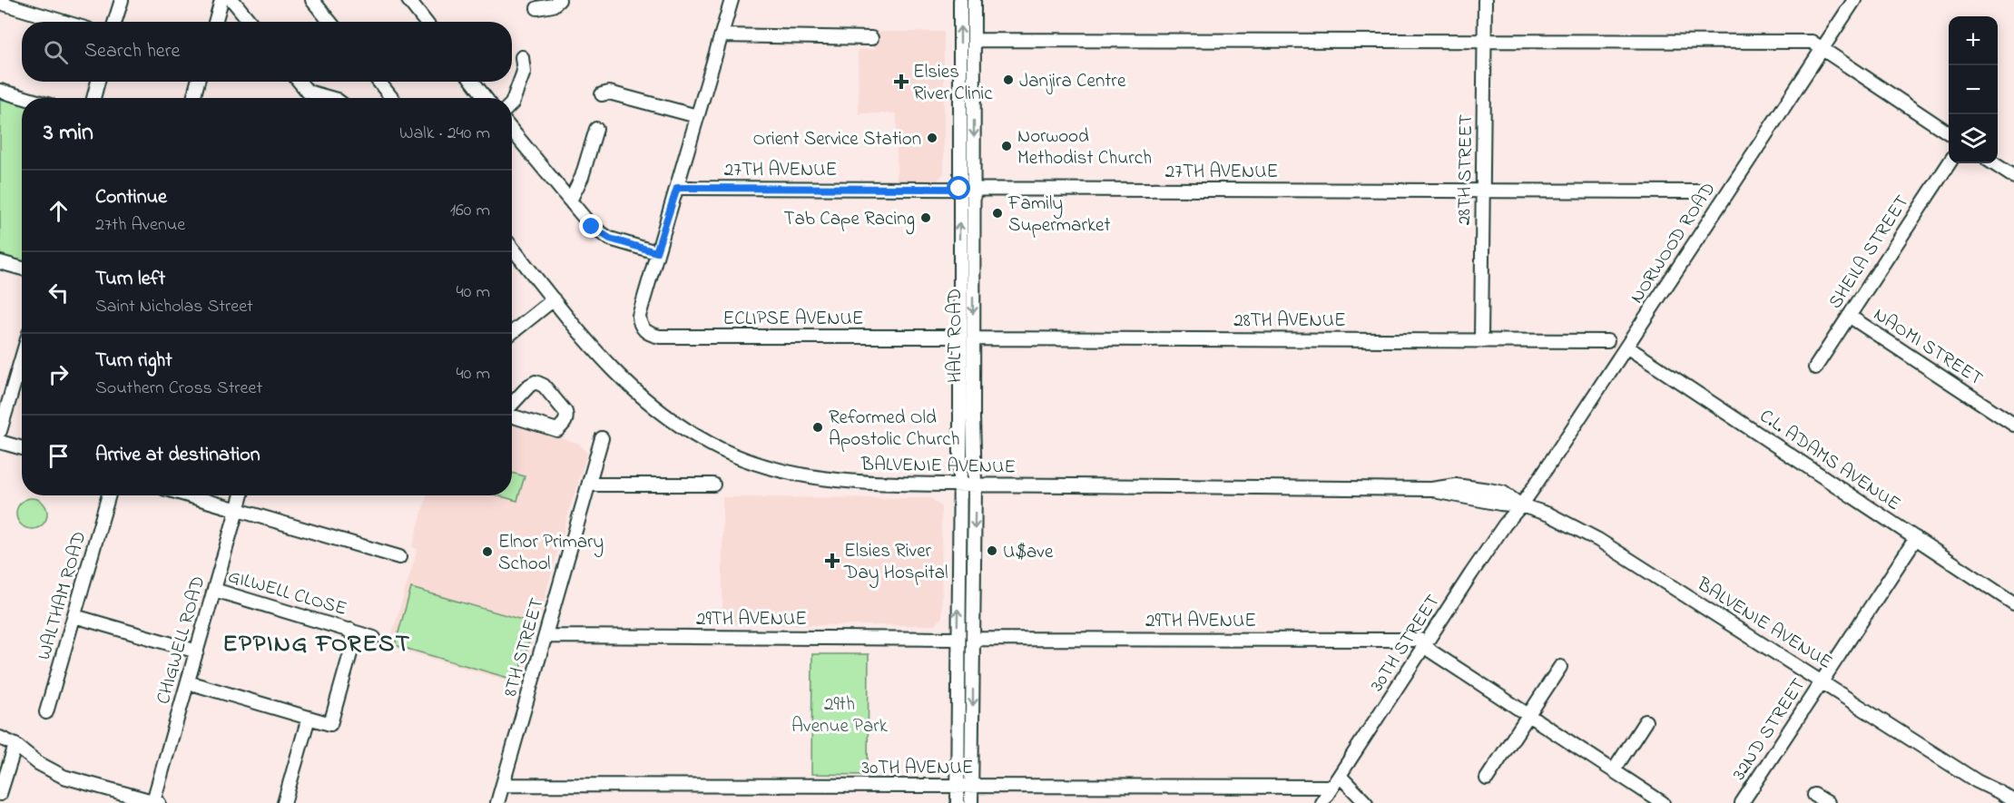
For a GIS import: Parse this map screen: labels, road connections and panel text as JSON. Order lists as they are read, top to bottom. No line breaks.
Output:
{"streets":{"street":["27TH AVENUE","28TH STREET","NORWOOD ROAD","SHEILA STREET","ECLIPSE AVENUE","28TH AVENUE","HALT ROAD","NAOMI STREET","C.L. ADAMS AVENUE","BALVENIE AVENUE","GILWELL CLOSE","WALTHAM ROAD","29TH AVENUE","CHIGWELL ROAD","30TH STREET","8TH STREET","32ND STREET","30TH AVENUE"]},"crossings":[["27TH AVENUE","28TH STREET"],["27TH AVENUE","HALT ROAD"],["28TH STREET","28TH AVENUE"],["NORWOOD ROAD","C.L. ADAMS AVENUE"],["NORWOOD ROAD","BALVENIE AVENUE"],["NORWOOD ROAD","30TH STREET"],["SHEILA STREET","NAOMI STREET"],["ECLIPSE AVENUE","HALT ROAD"],["28TH AVENUE","HALT ROAD"],["HALT ROAD","BALVENIE AVENUE"],["HALT ROAD","29TH AVENUE"],["HALT ROAD","30TH AVENUE"],["C.L. ADAMS AVENUE","32ND STREET"],["BALVENIE AVENUE","30TH STREET"],["BALVENIE AVENUE","32ND STREET"],["GILWELL CLOSE","CHIGWELL ROAD"],["29TH AVENUE","30TH STREET"],["29TH AVENUE","8TH STREET"],["30TH STREET","30TH AVENUE"],["8TH STREET","30TH AVENUE"]],"districts":["EPPING FOREST"],"parks":["29th Avenue Park"],"places":{"other":["Janjira Centre","Orient Service Station","Norwood Methodist Church","Family Supermarket","Tab Cape Racing","Reformed Old Apostolic Church","U$ave","Elnor Primary School"],"health":["Elsies River Clinic","Elsies River Day Hospital"]},"page":{"map_buttons":["+","−"],"search":"Search here","heading":["3 min","Walk · 240 m"],"list":[["Continue","27th Avenue","160 m"],["Turn left","Saint Nicholas Street","40 m"],["Turn right","Southern Cross Street","40 m"],"Arrive at destination"]}}
